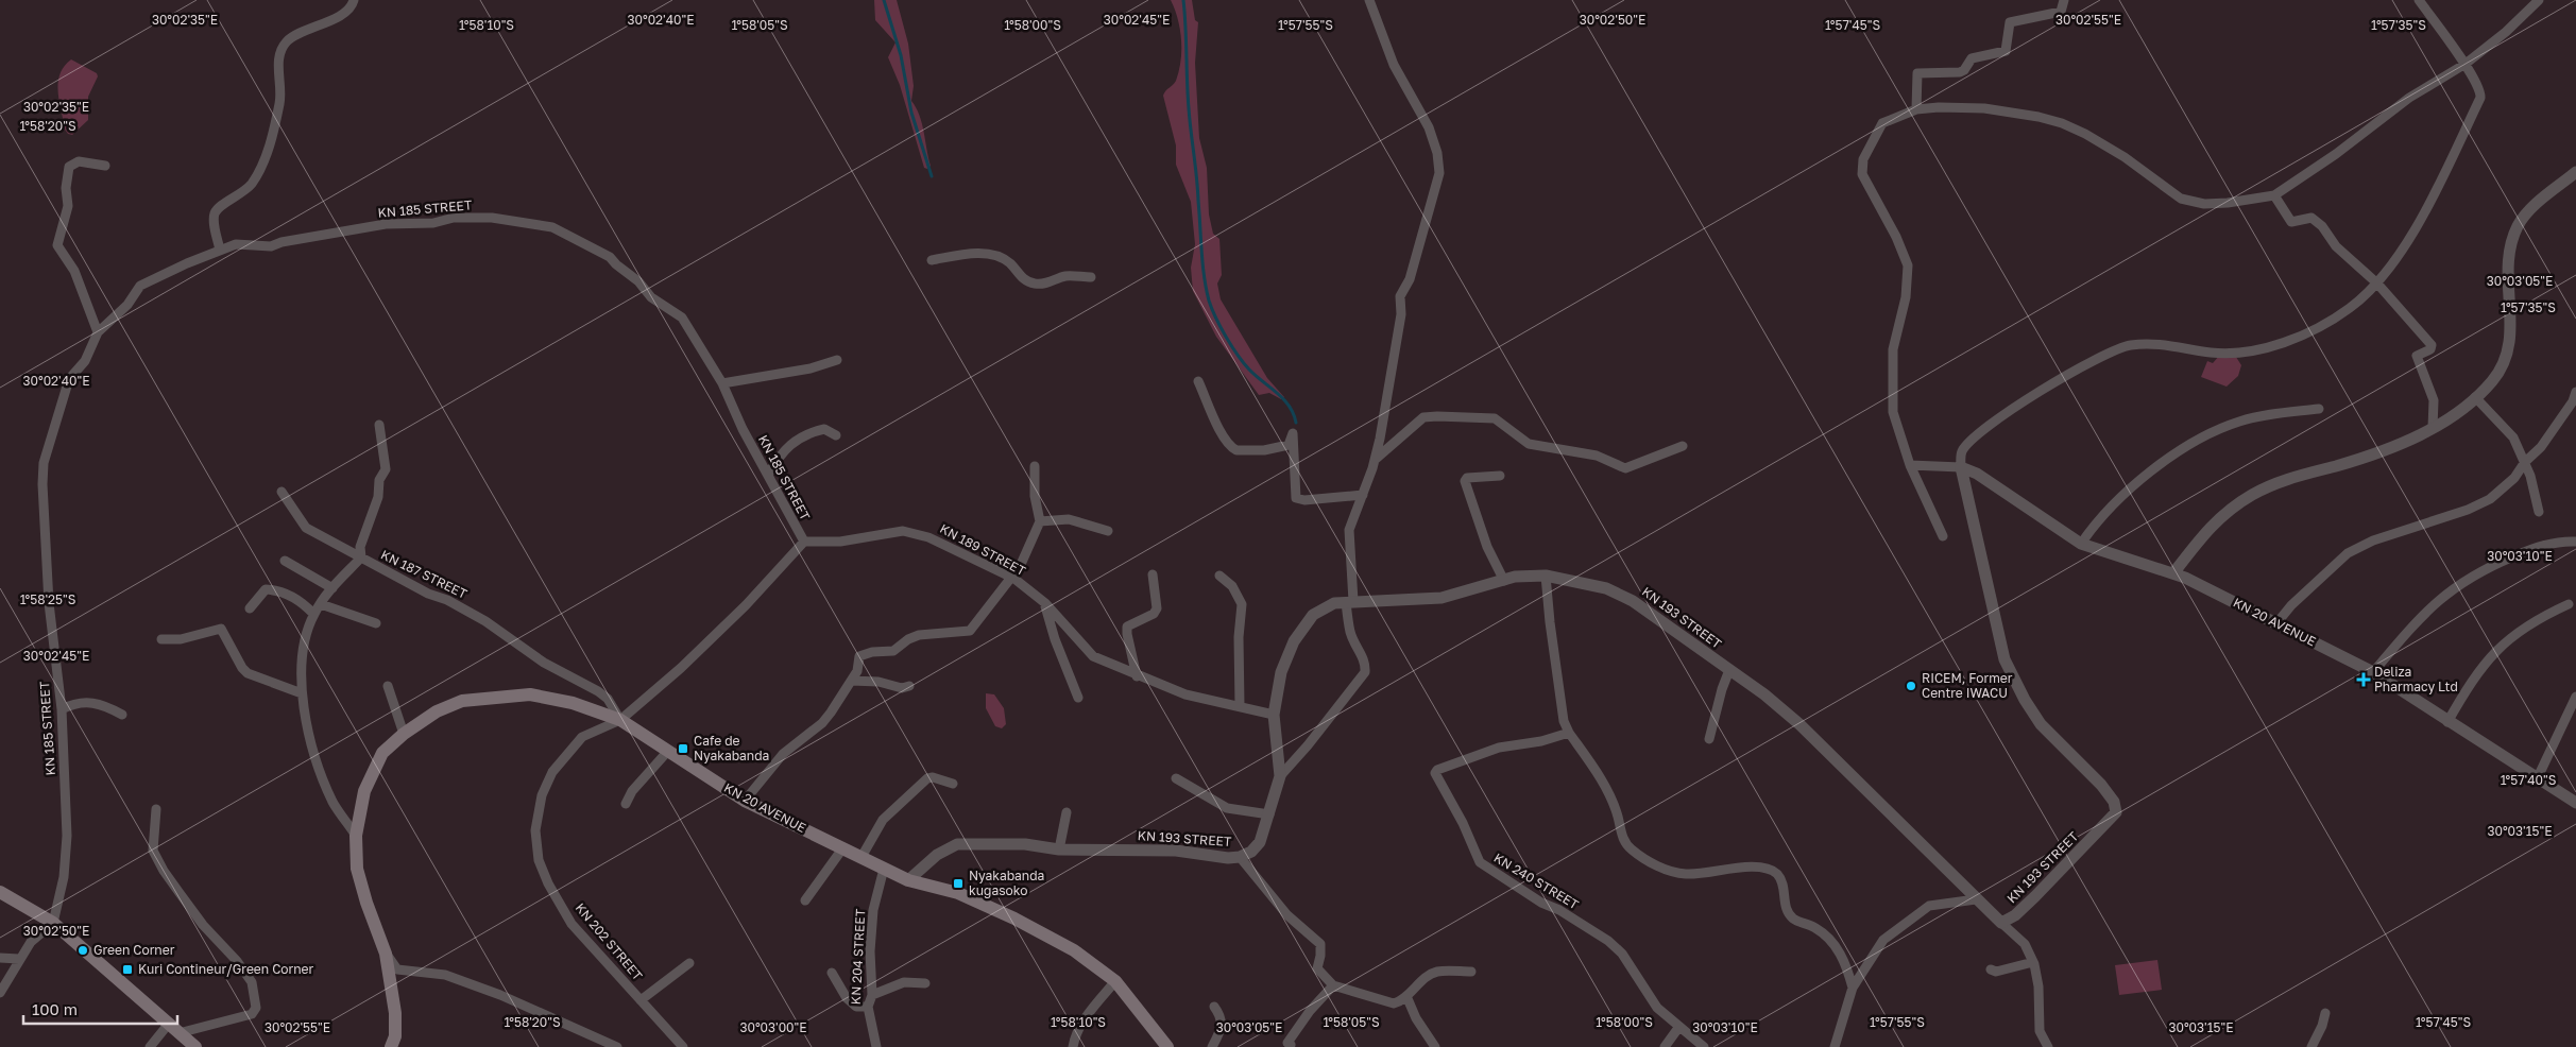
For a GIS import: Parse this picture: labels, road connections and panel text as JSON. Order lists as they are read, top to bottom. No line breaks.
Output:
{"streets":{"main road":["KN 20 AVENUE"],"street":["KN 185 STREET","KN 189 STREET","KN 187 STREET","KN 193 STREET","KN 240 STREET","KN 202 STREET","KN 204 STREET"]},"crossings":[["KN 185 STREET","KN 189 STREET"],["KN 189 STREET","KN 193 STREET"],["KN 187 STREET","KN 20 AVENUE"],["KN 187 STREET","KN 202 STREET"],["KN 193 STREET","KN 20 AVENUE"],["KN 20 AVENUE","KN 202 STREET"],["KN 20 AVENUE","KN 204 STREET"]],"places":{"health":["Deliza Pharmacy Ltd"],"other":["RICEM, Former Centre IWACU","Green Corner"],"transit":["Cafe de Nyakabanda","Nyakabanda kugasoko","Kuri Contineur/Green Corner"]},"scale_bar":"100 m","coordinates":["30°02'40\"E","30°02'45\"E","30°02'50\"E","30°02'55\"E","30°02'35\"E","1°58'10\"S","1°58'05\"S","1°58'00\"S","1°57'55\"S","1°57'45\"S","1°57'35\"S","1°58'20\"S","30°03'05\"E","30°03'10\"E","1°58'25\"S","1°57'40\"S","30°03'15\"E","30°03'00\"E"]}
